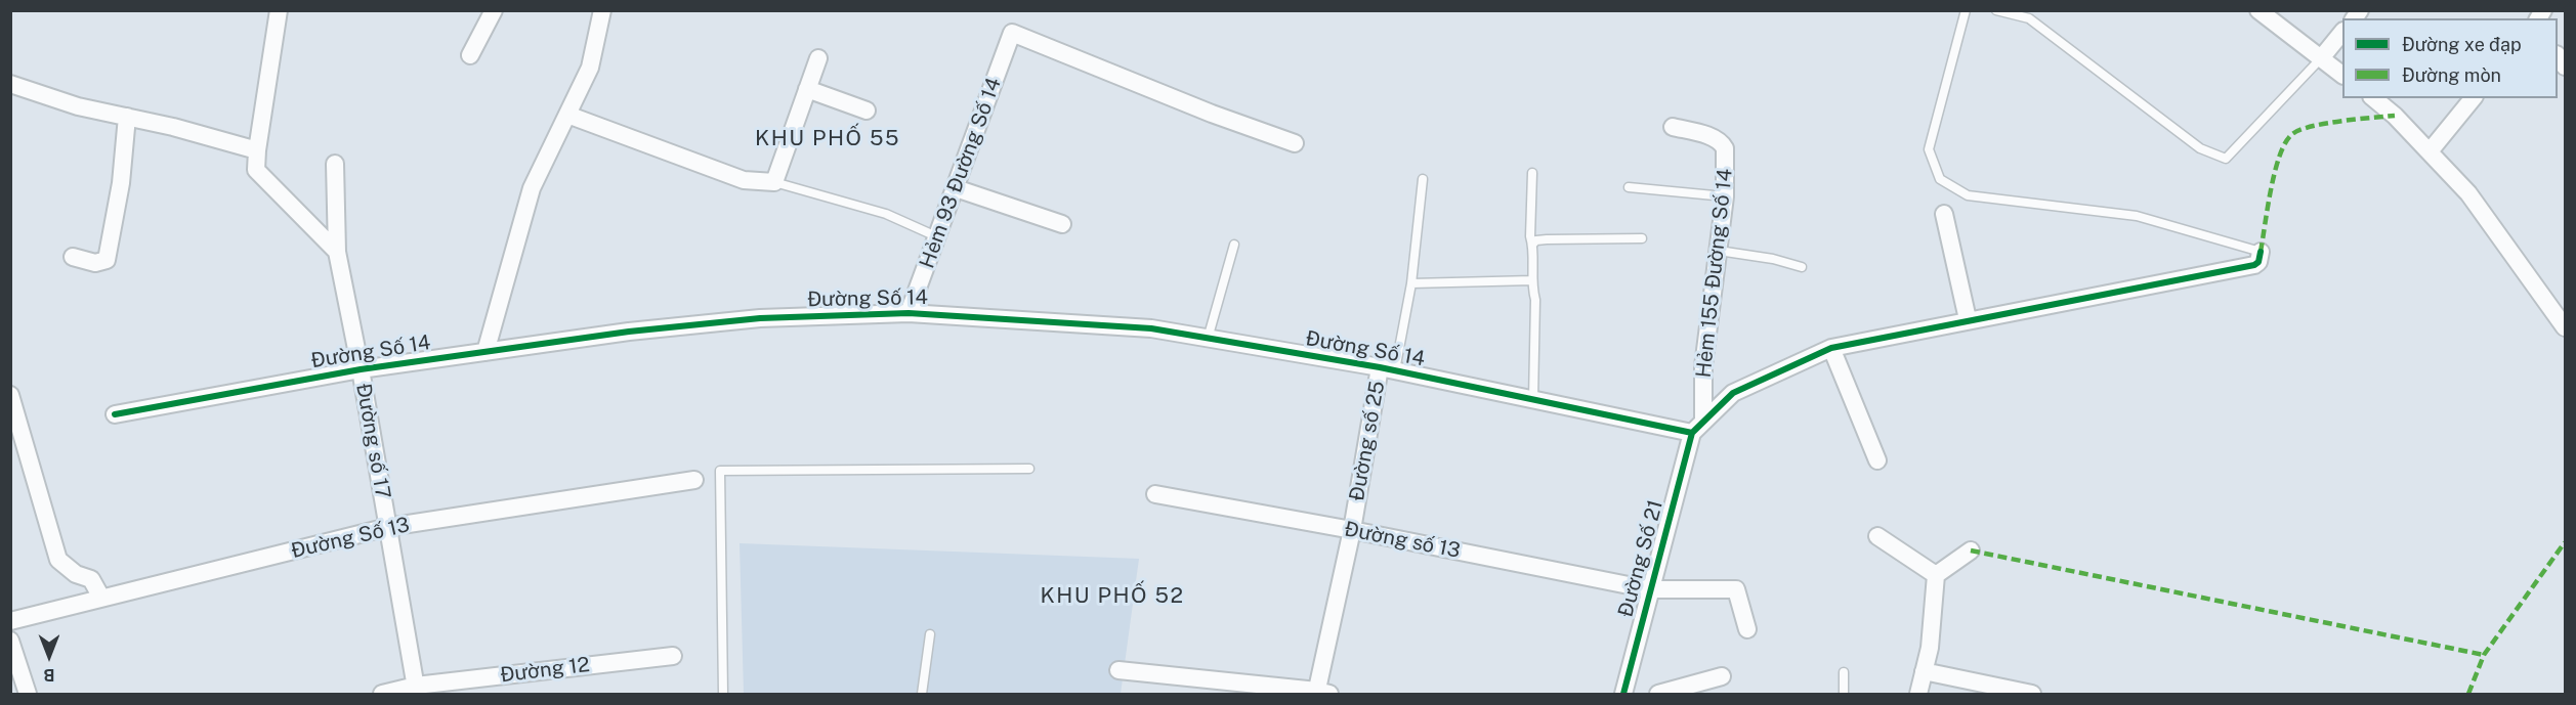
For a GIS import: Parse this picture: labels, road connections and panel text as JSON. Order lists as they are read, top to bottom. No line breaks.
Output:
{"streets":{"street":["Hẻm 93 Đường Số 14","Hẻm 155 Đường Số 14","Đường Số 14","Đường số 17","Đường số 25","Đường Số 13","Đường số 13","Đường Số 21","Đường 12"]},"crossings":[["Hẻm 93 Đường Số 14","Đường Số 14"],["Hẻm 155 Đường Số 14","Đường Số 14"],["Hẻm 155 Đường Số 14","Đường Số 21"],["Đường Số 14","Đường số 17"],["Đường Số 14","Đường số 25"],["Đường Số 14","Đường Số 21"],["Đường số 17","Đường Số 13"],["Đường số 17","Đường 12"],["Đường số 25","Đường số 13"],["Đường số 13","Đường Số 21"]],"districts":["KHU PHỐ 55","KHU PHỐ 52"],"legend":["Đường xe đạp","Đường mòn"],"north":"bottom"}
